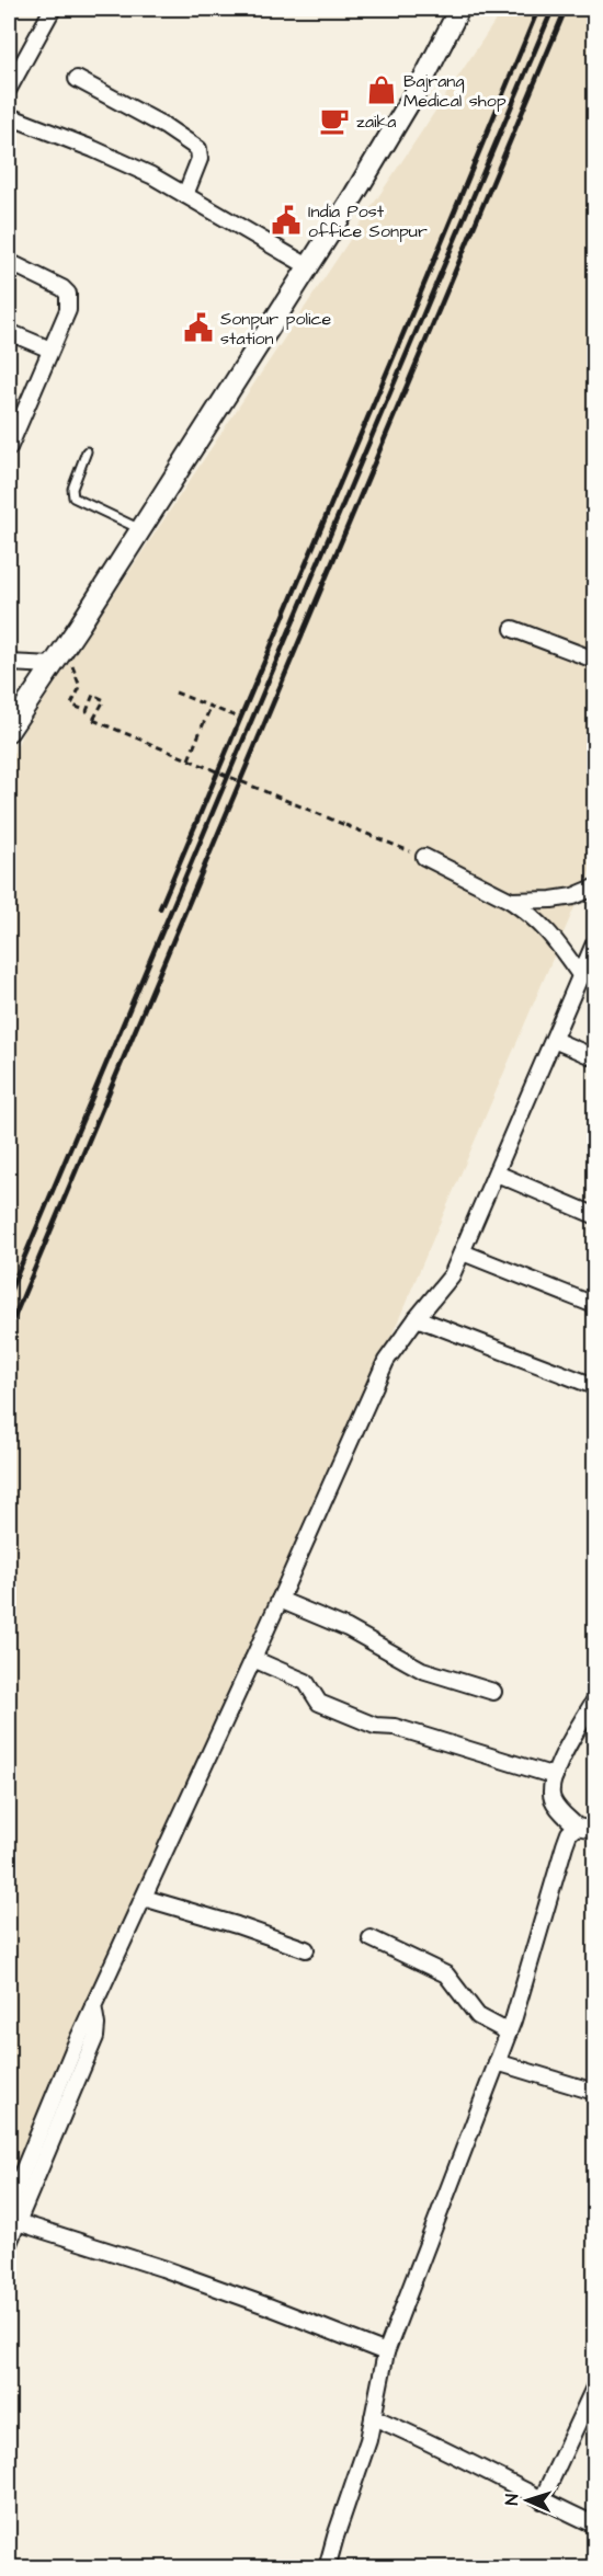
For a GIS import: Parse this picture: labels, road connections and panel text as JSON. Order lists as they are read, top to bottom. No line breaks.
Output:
{"places":{"shop":["Bajrang Medical shop"],"cafe":["zaika"],"public building":["India Post office Sonpur","Sonpur police station"]},"north":"left"}
